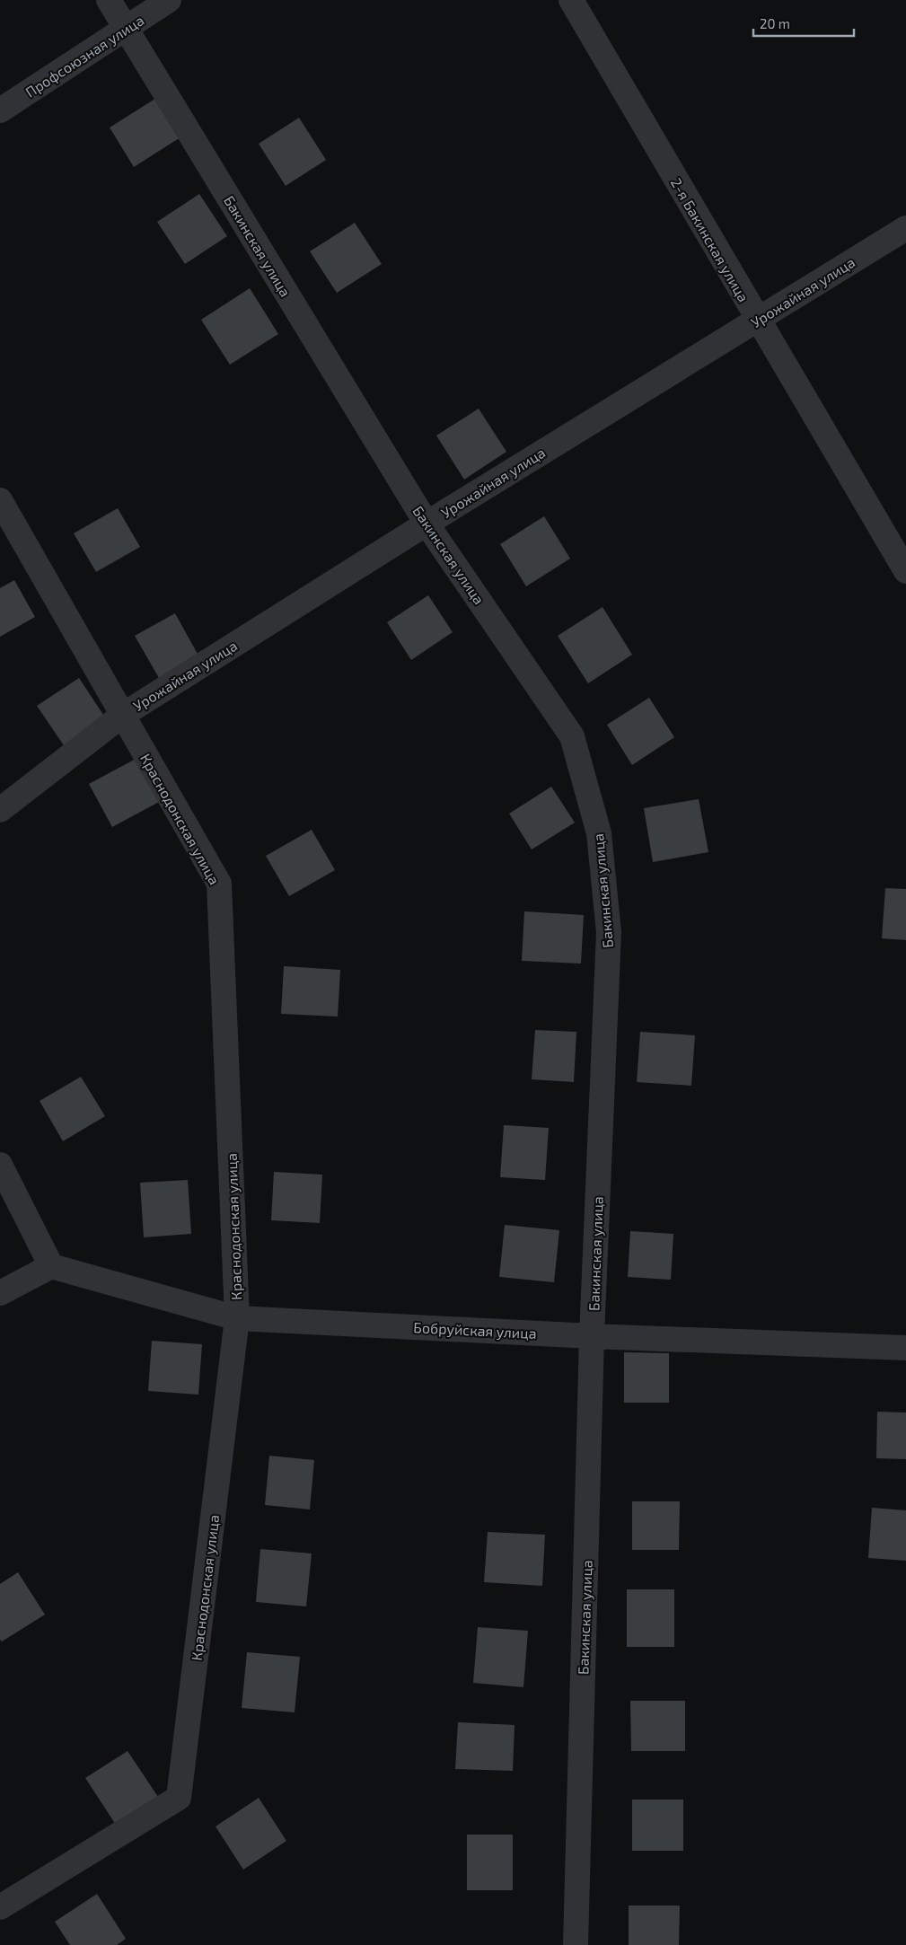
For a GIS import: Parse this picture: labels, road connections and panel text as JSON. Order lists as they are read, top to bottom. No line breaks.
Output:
{"streets":{"street":["Профсоюзная улица","2-я Бакинская улица","Бакинская улица","Урожайная улица","Краснодонская улица","Бобруйская улица"]},"crossings":[["Профсоюзная улица","Бакинская улица"],["2-я Бакинская улица","Урожайная улица"],["Бакинская улица","Урожайная улица"],["Бакинская улица","Бобруйская улица"],["Урожайная улица","Краснодонская улица"],["Краснодонская улица","Бобруйская улица"]],"scale_bar":"20 m"}
